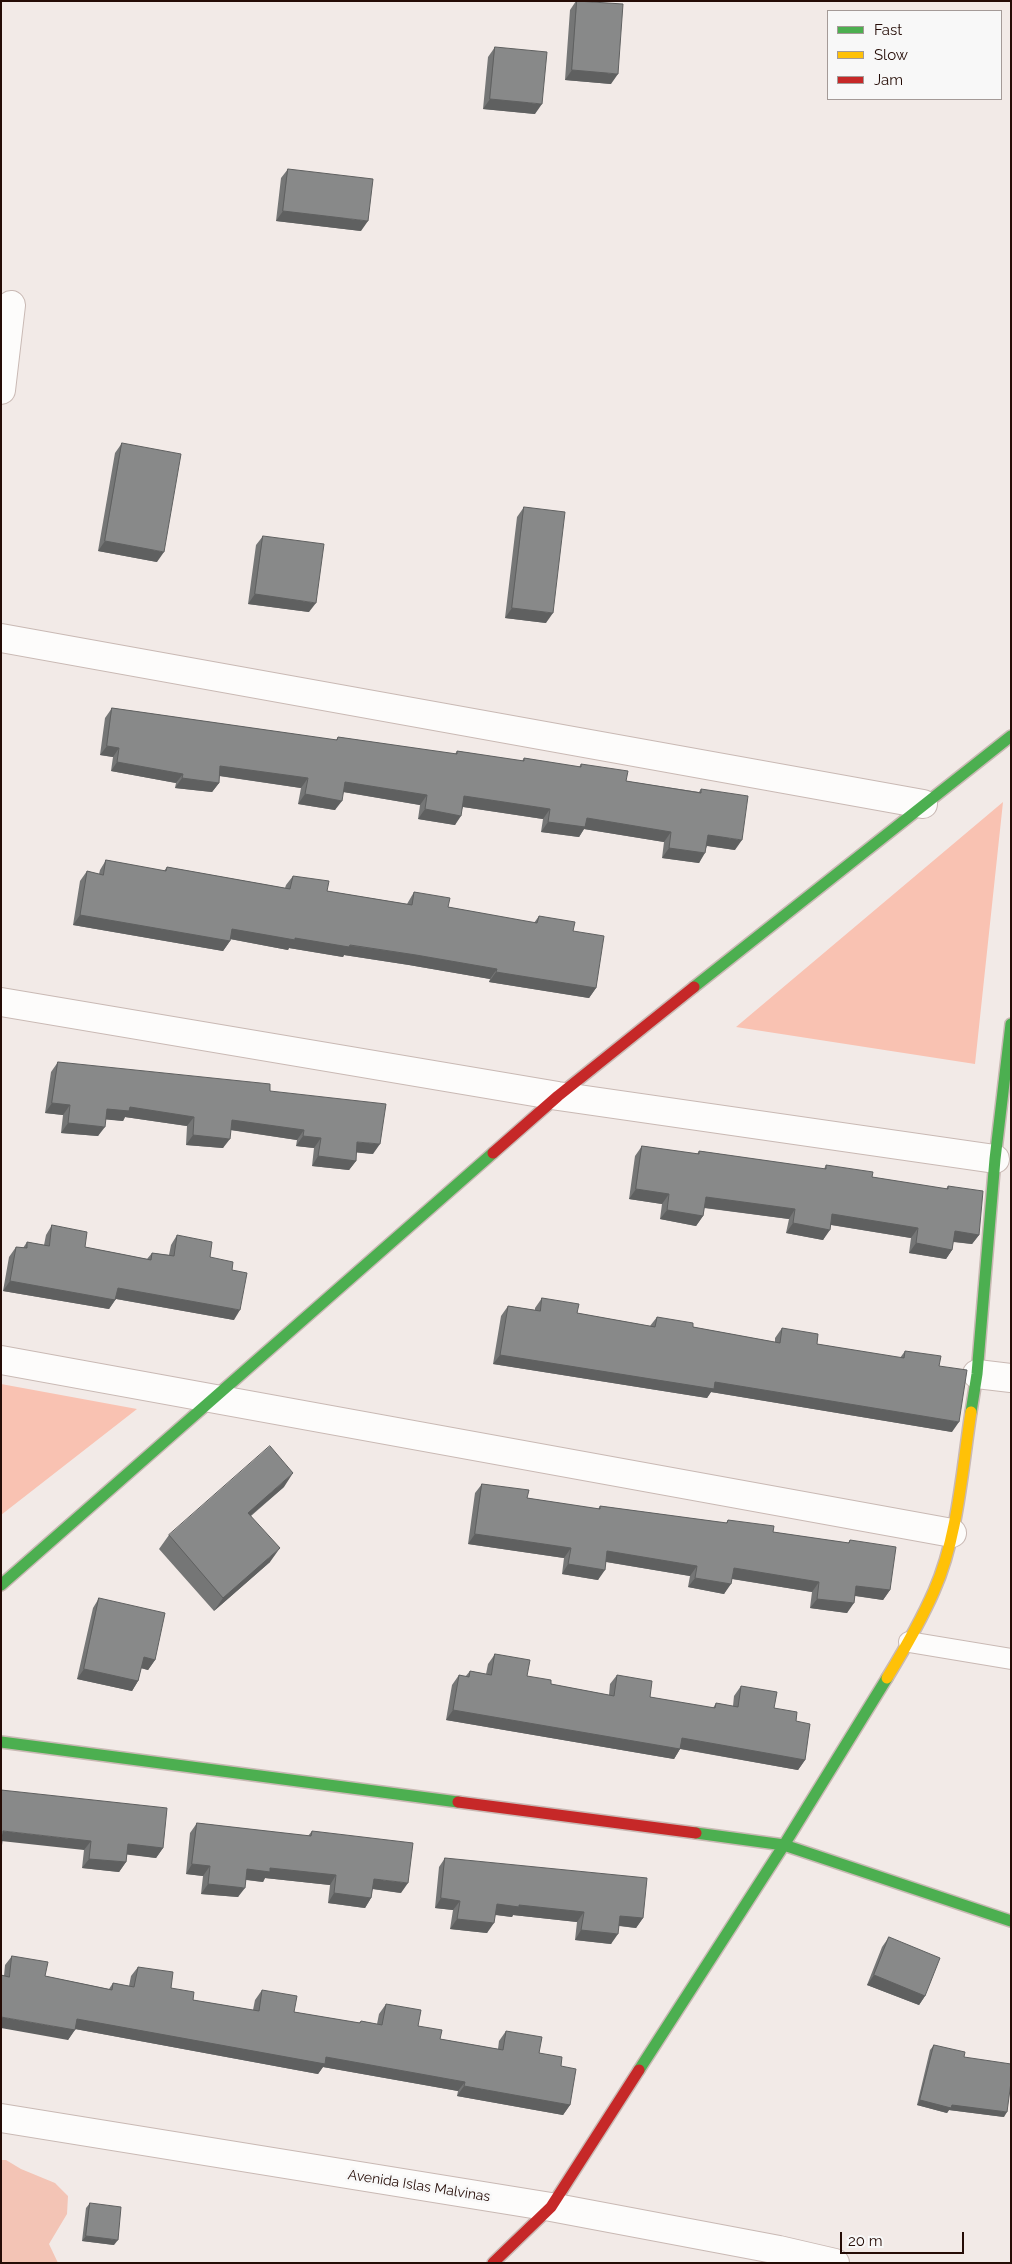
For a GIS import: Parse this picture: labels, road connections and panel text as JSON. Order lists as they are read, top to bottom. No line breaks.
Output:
{"streets":{"street":["Avenida Islas Malvinas"]},"legend":["Fast","Slow","Jam"],"scale_bar":"20 m"}
